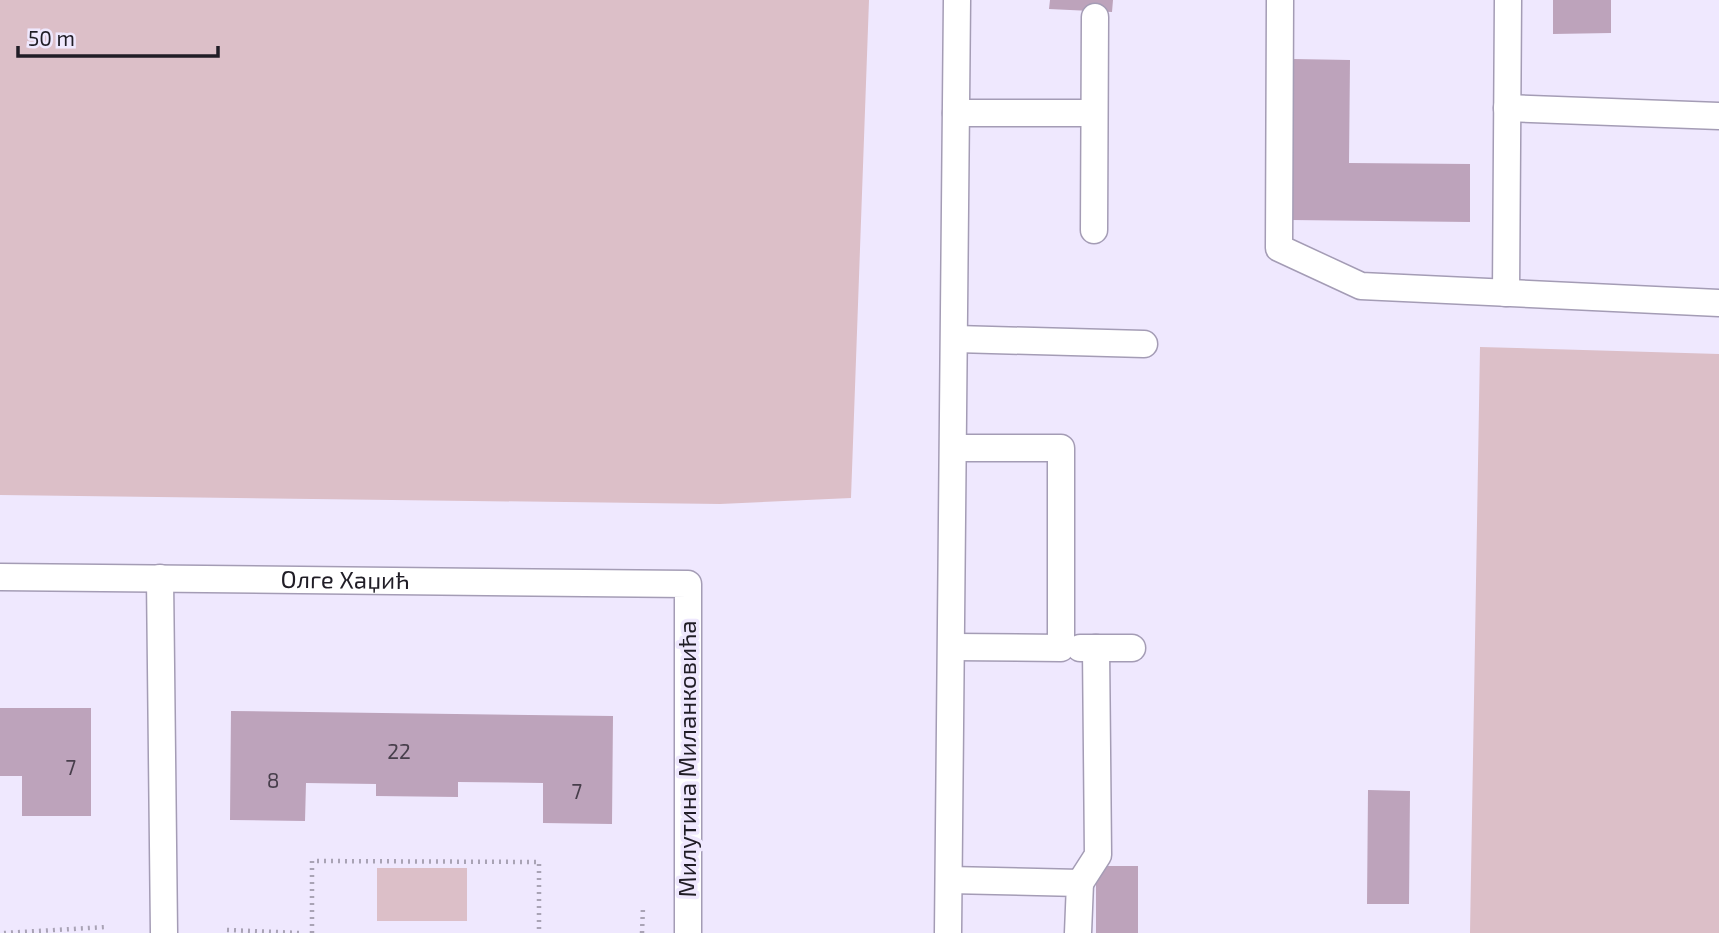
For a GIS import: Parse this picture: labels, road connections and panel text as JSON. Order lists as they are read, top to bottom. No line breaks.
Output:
{"streets":{"street":["Олге Хаџић","Милутина Миланковића"]},"crossings":[["Олге Хаџић","Милутина Миланковића"]],"house_numbers":["22","7","8","7"],"scale_bar":"50 m"}
